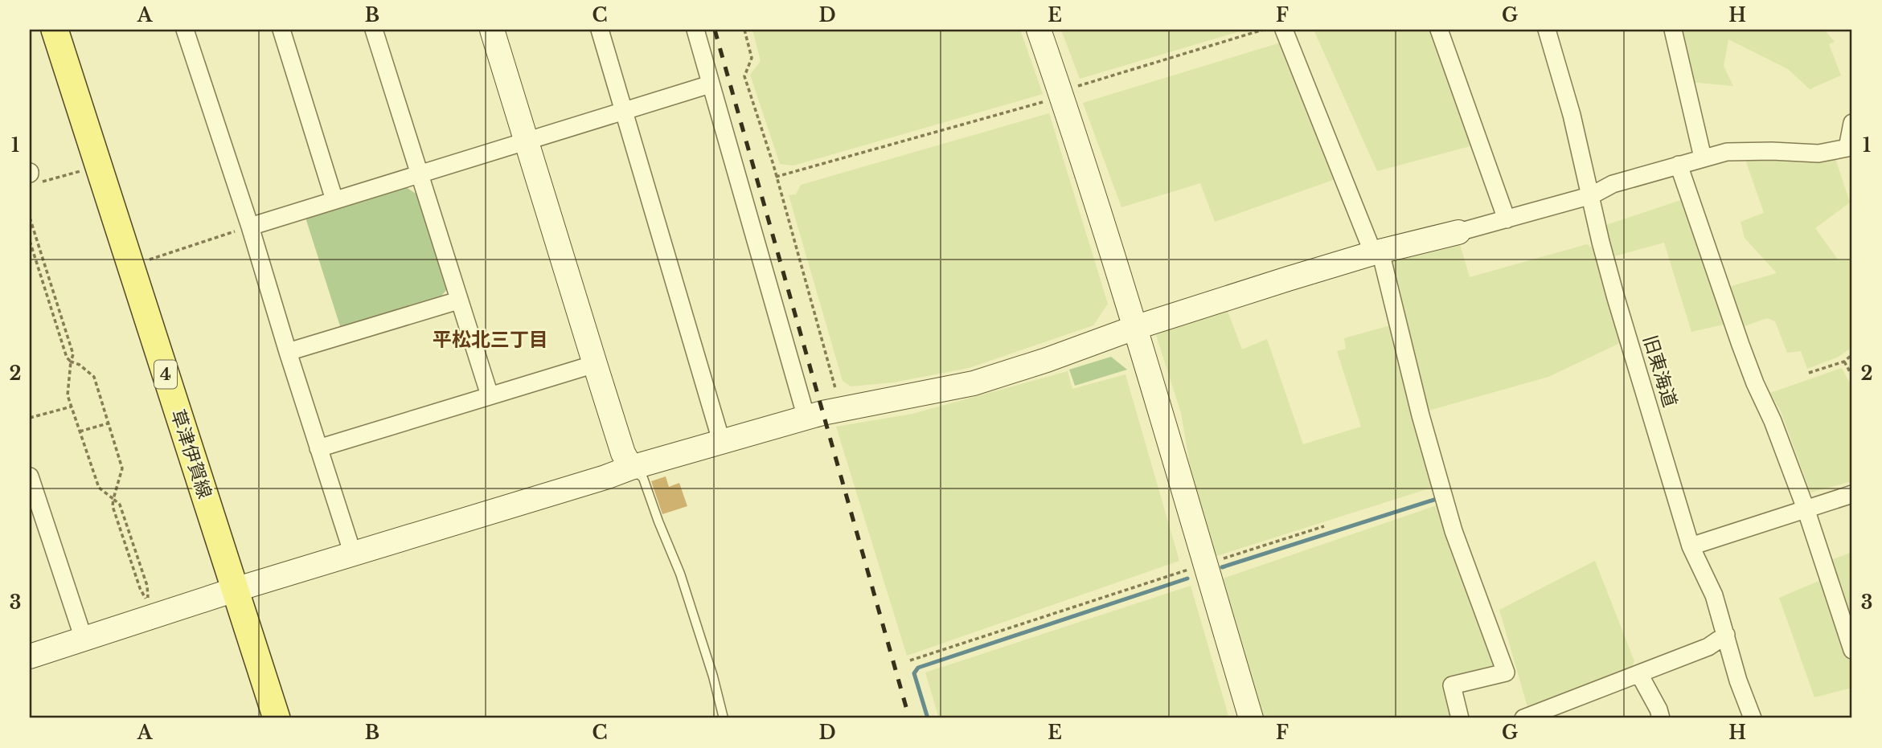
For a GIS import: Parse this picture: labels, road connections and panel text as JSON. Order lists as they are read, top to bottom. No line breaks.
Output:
{"streets":{"main road":["4","草津伊賀線"],"street":["旧東海道"]},"districts":["平松北三丁目"],"grid":{"columns":["A","B","C","D","E","F","G","H"],"rows":["1","2","3"]}}
